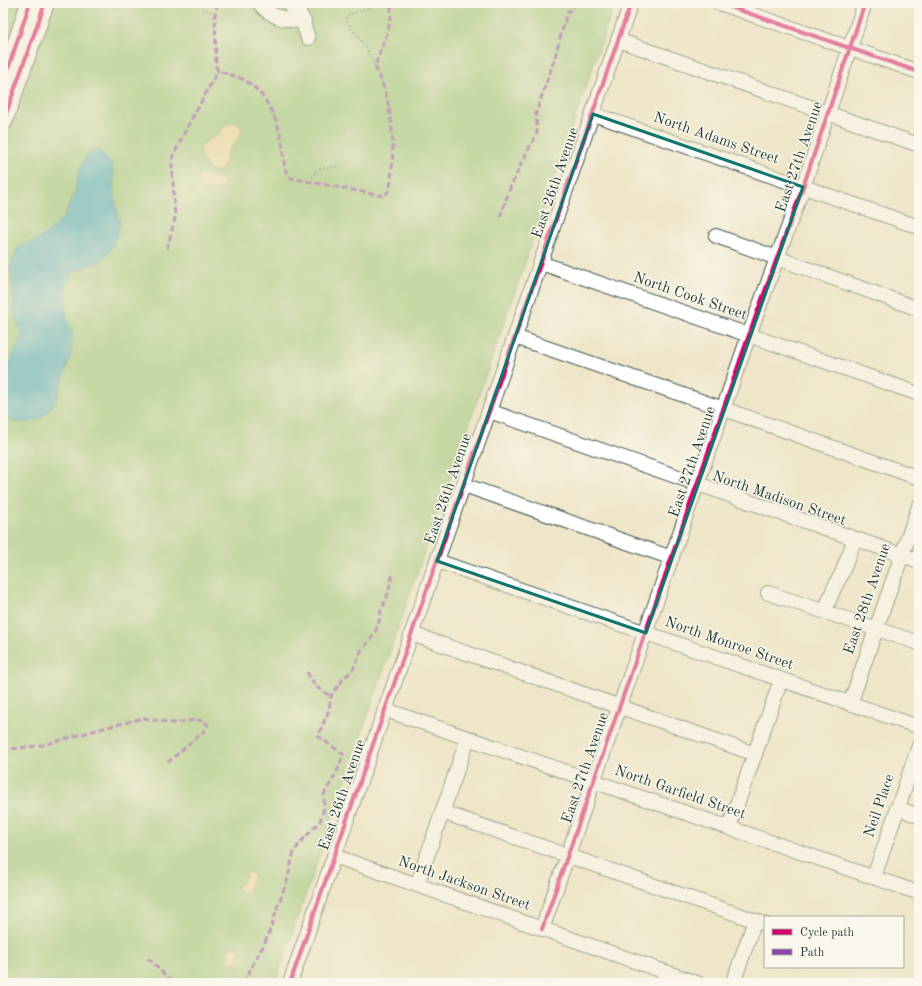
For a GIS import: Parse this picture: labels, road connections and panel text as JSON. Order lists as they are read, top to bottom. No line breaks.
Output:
{"streets":{"street":["North Adams Street","East 27th Avenue","East 26th Avenue","North Cook Street","North Madison Street","East 28th Avenue","North Monroe Street","North Garfield Street","Neil Place","North Jackson Street"]},"crossings":[["North Adams Street","East 27th Avenue"],["North Adams Street","East 26th Avenue"],["East 27th Avenue","North Cook Street"],["East 27th Avenue","North Madison Street"],["East 27th Avenue","North Monroe Street"],["East 27th Avenue","North Garfield Street"],["East 27th Avenue","North Jackson Street"],["East 26th Avenue","North Cook Street"],["East 26th Avenue","North Madison Street"],["East 26th Avenue","North Monroe Street"],["East 26th Avenue","North Garfield Street"],["East 26th Avenue","North Jackson Street"],["North Madison Street","East 28th Avenue"],["East 28th Avenue","North Monroe Street"],["North Garfield Street","Neil Place"]],"legend":["Cycle path","Path"]}
